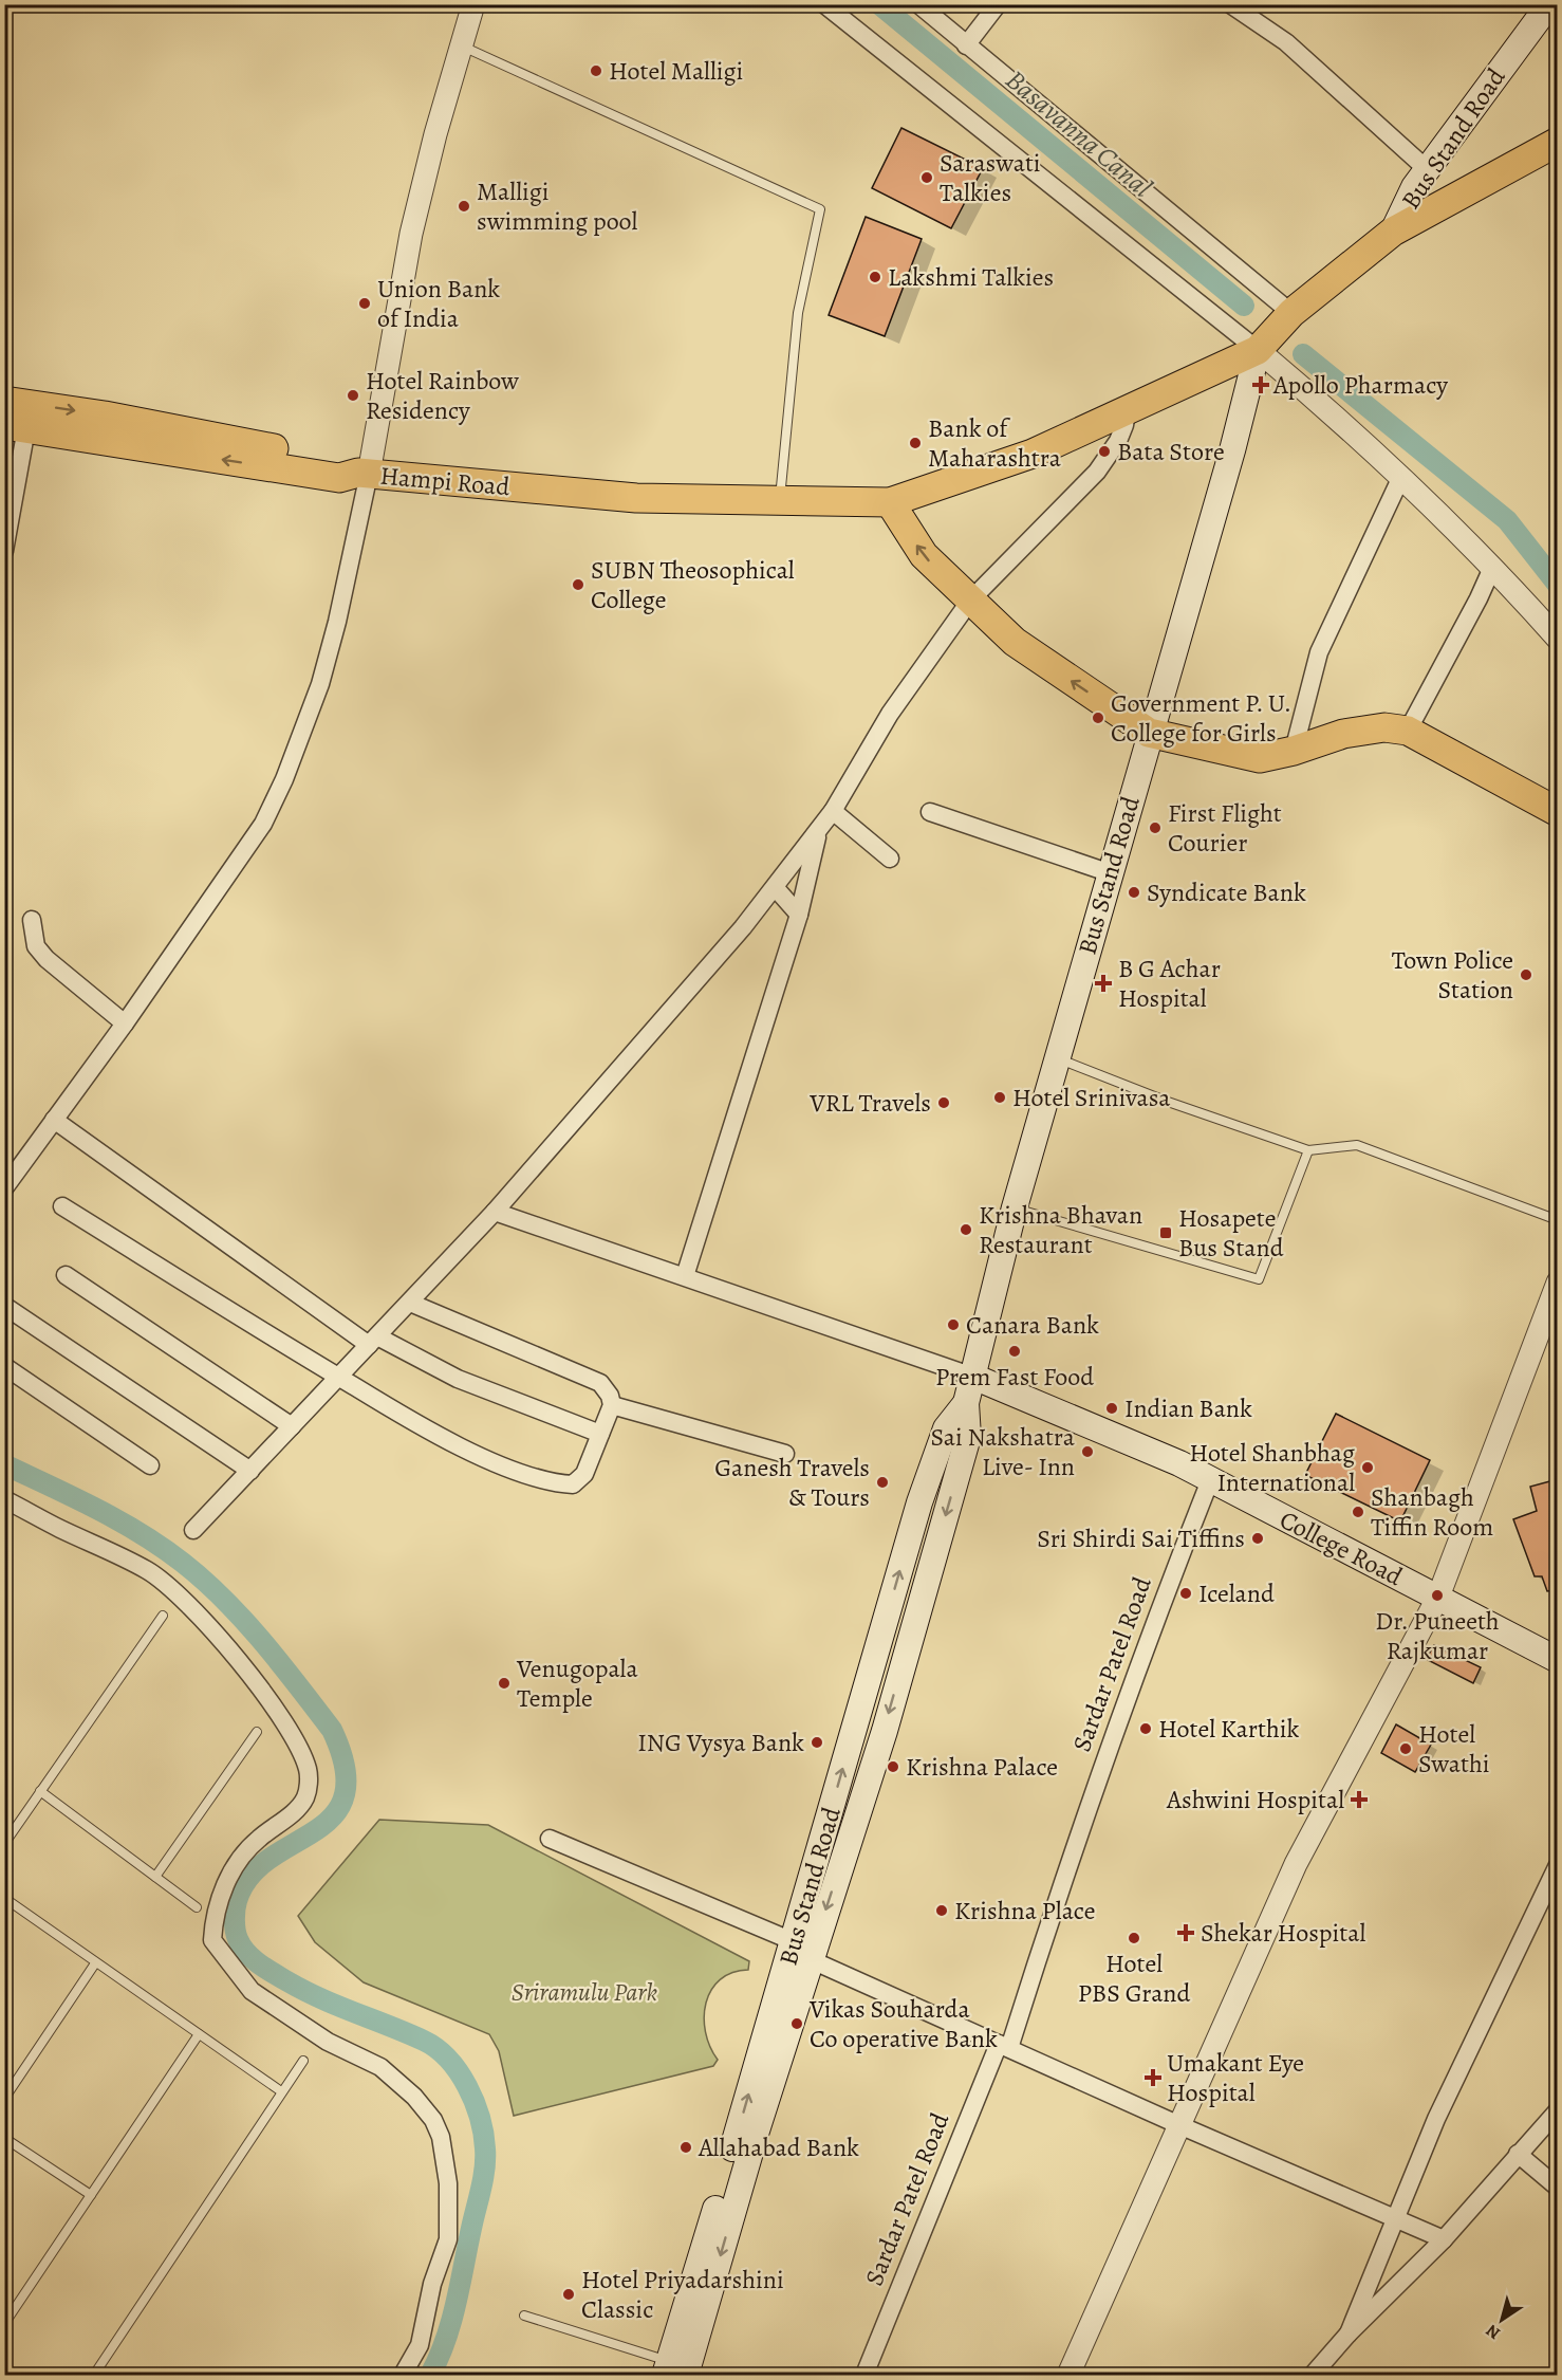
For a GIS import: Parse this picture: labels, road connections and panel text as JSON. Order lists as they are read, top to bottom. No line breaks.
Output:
{"streets":{"main road":["Bus Stand Road","Hampi Road","College Road"],"street":["Sardar Patel Road"]},"crossings":[["Bus Stand Road","Hampi Road"],["Bus Stand Road","College Road"],["College Road","Sardar Patel Road"]],"water":["Basavanna Canal"],"parks":["Sriramulu Park"],"places":{"other":["Hotel Malligi","Saraswati Talkies","Malligi swimming pool","Lakshmi Talkies","Union Bank of India","Hotel Rainbow Residency","Bank of Maharashtra","Bata Store","SUBN Theosophical College","Government P. U. College for Girls","First Flight Courier","Syndicate Bank","Town Police Station","Hotel Srinivasa","VRL Travels","Krishna Bhavan Restaurant","Canara Bank","Prem Fast Food","Indian Bank","Sai Nakshatra Live- Inn","Hotel Shanbhag International","Ganesh Travels & Tours","Shanbagh Tiffin Room","Sri Shirdi Sai Tiffins","Iceland","Dr. Puneeth Rajkumar","Venugopala Temple","Hotel Karthik","ING Vysya Bank","Hotel Swathi","Krishna Palace","Krishna Place","Hotel PBS Grand","Vikas Souharda Co operative Bank","Allahabad Bank","Hotel Priyadarshini Classic"],"health":["Apollo Pharmacy","B G Achar Hospital","Ashwini Hospital","Shekar Hospital","Umakant Eye Hospital"],"transit":["Hosapete Bus Stand"]},"north":"bottom left"}
